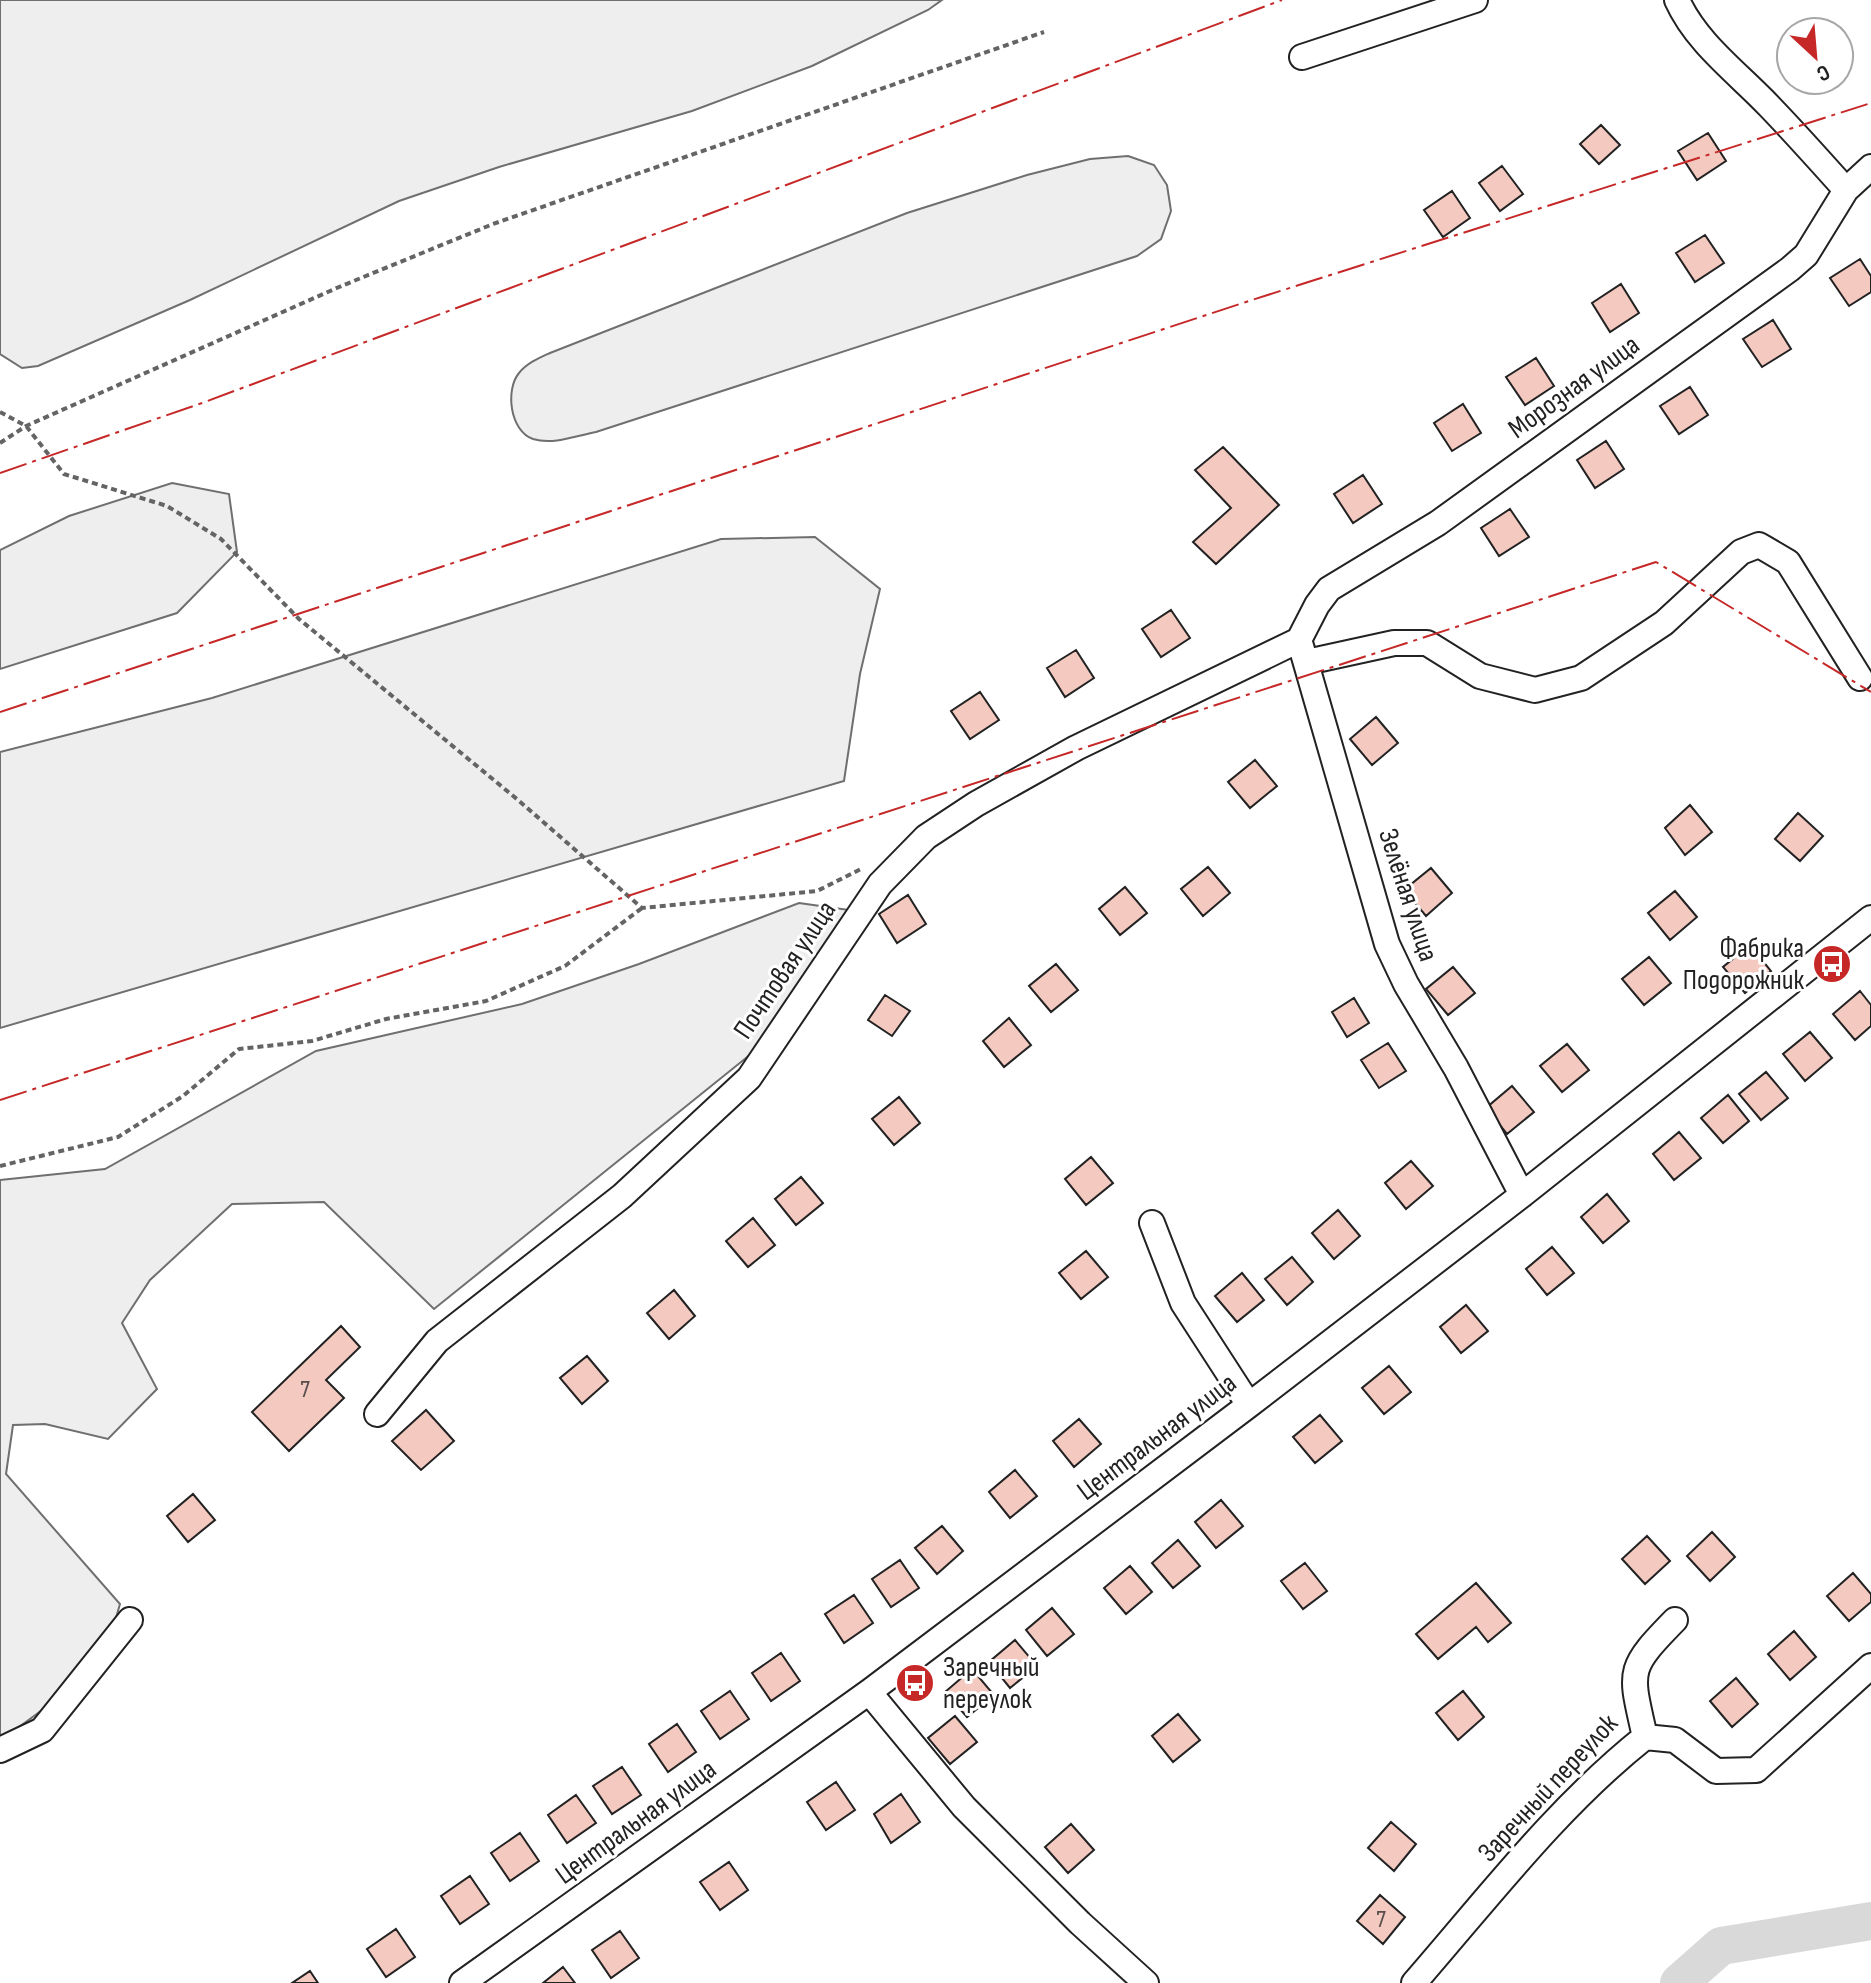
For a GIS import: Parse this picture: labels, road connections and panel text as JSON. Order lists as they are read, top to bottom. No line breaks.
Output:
{"streets":{"street":["Морозная улица","Зелёная улица","Почтовая улица","Центральная улица","Заречный переулок"]},"crossings":[["Морозная улица","Зелёная улица"],["Морозная улица","Почтовая улица"],["Зелёная улица","Почтовая улица"],["Зелёная улица","Центральная улица"]],"places":{"bus stop":["Фабрика Подорожник","Заречный переулок"]},"house_numbers":["7","7"],"north":"bottom right"}
